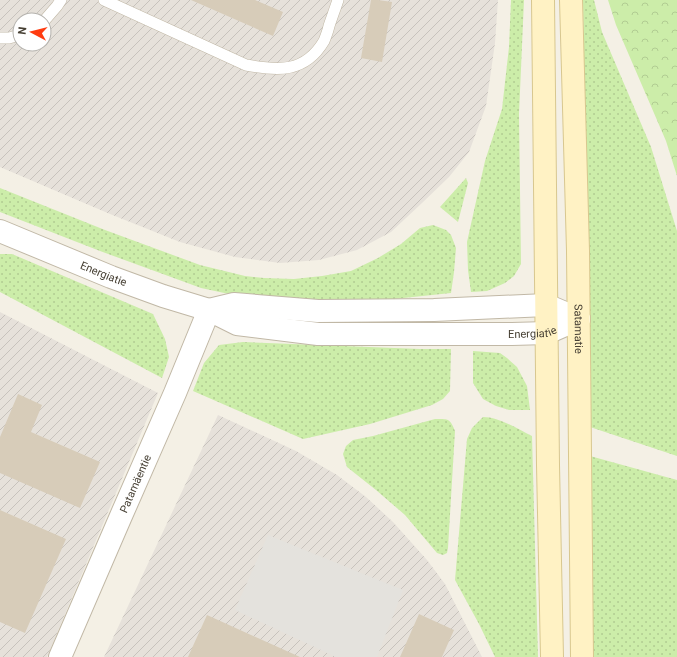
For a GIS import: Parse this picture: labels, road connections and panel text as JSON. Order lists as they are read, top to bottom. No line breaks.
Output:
{"streets":{"main road":["Satamatie"],"street":["Energiatie","Patamäentie"]},"crossings":[["Energiatie","Satamatie"],["Energiatie","Patamäentie"]],"north":"left"}
